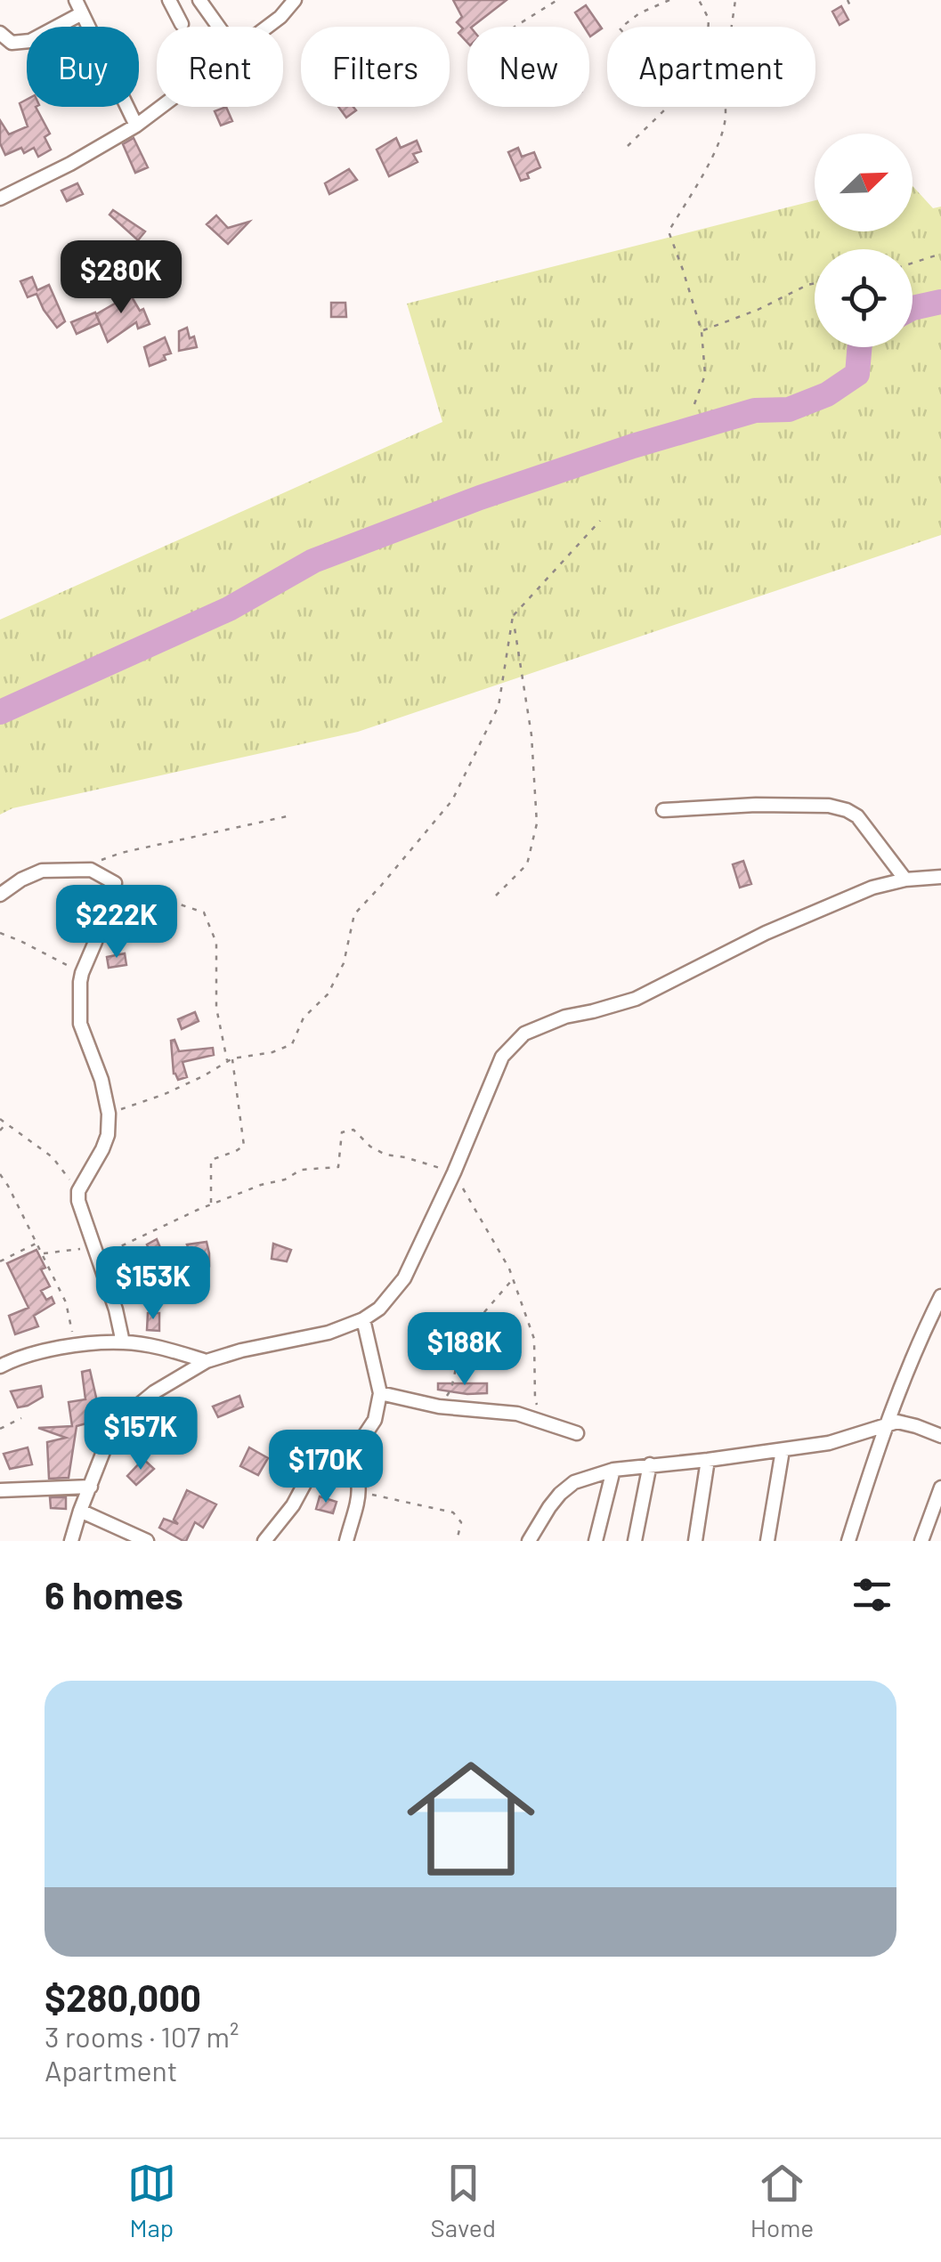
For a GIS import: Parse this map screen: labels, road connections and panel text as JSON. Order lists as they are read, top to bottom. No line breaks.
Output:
{"north":"top right","page":{"chip":["Buy","Rent","Filters","New","Apartment"],"price":["$280K","$222K","$153K","$188K","$157K","$170K"],"heading":"6 homes","list":[{"name":"$280,000","note":"3 rooms · 107 m² · Apartment"}],"tabs":["Map","Saved","Home"]}}
